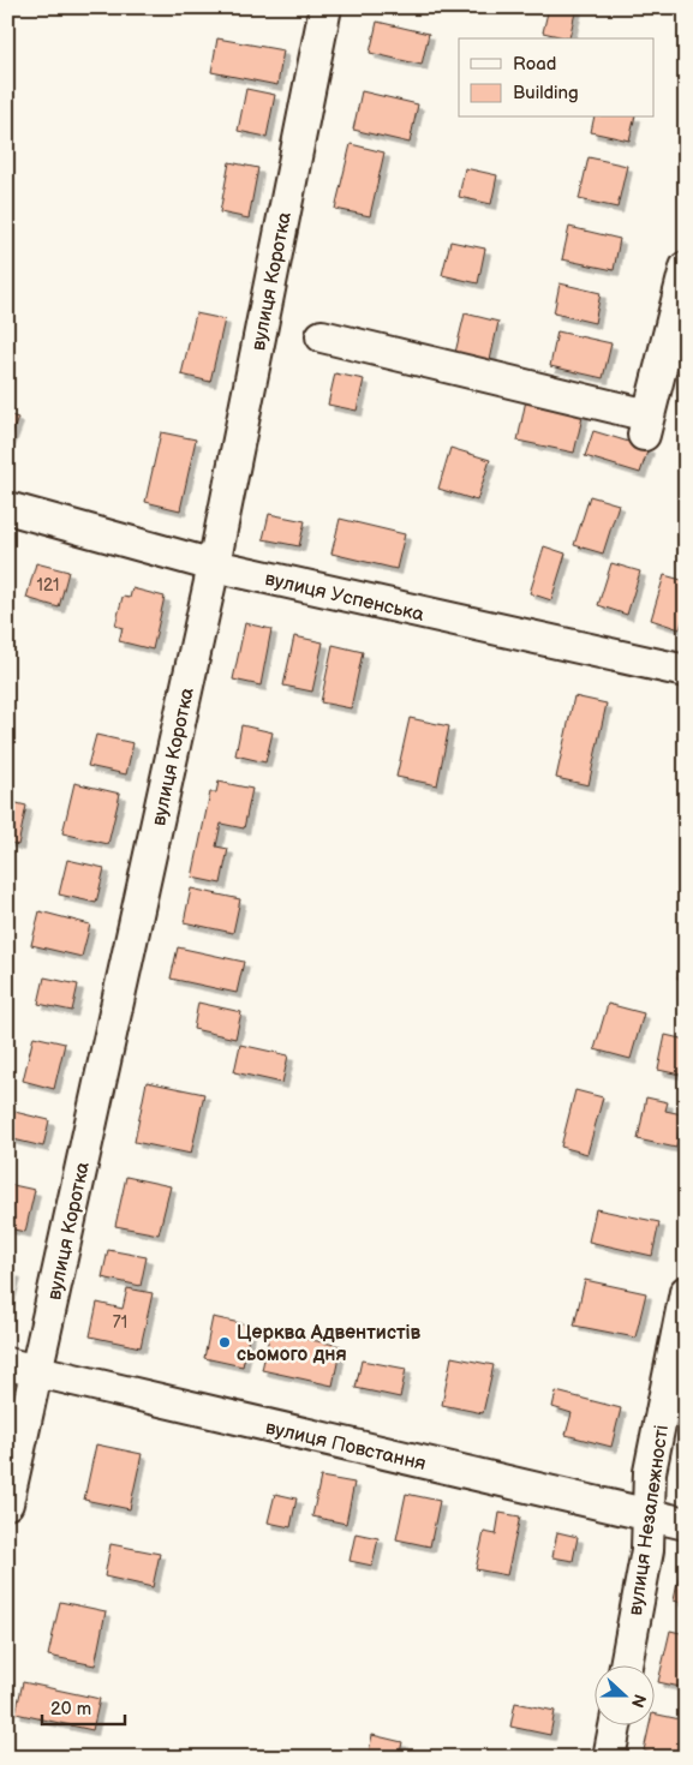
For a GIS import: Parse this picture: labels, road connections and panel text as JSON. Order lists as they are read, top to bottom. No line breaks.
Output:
{"streets":{"street":["вулиця Коротка","вулиця Успенська","вулиця Повстання","вулиця Незалежності"]},"crossings":[["вулиця Коротка","вулиця Успенська"],["вулиця Коротка","вулиця Повстання"],["вулиця Повстання","вулиця Незалежності"]],"places":["Церква Адвентистів сьомого дня"],"house_numbers":["121","71"],"legend":["Road","Building"],"scale_bar":"20 m","north":"right"}
